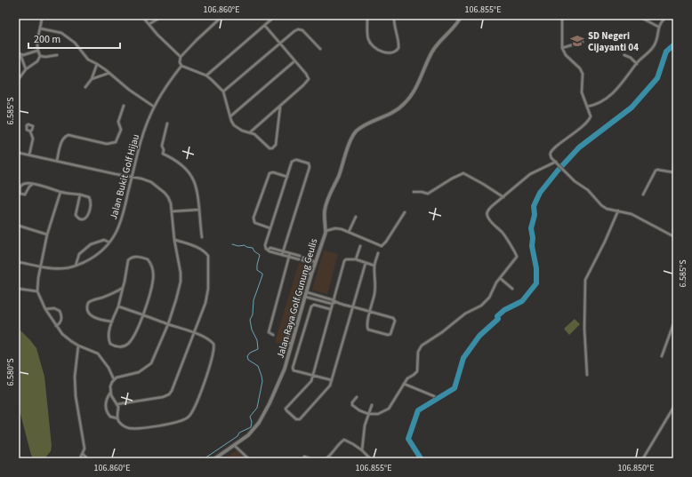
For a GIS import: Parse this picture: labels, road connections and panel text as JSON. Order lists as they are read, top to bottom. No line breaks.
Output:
{"streets":{"main road":["Jalan Raya Golf Gunung Geulis"],"street":["Jalan Bukit Golf Hijau"]},"places":{"school or university":["SD Negeri Cijayanti 04"]},"scale_bar":"200 m","coordinates":["106.860°E","106.855°E","6.585°S","6.580°S","106.850°E"]}
